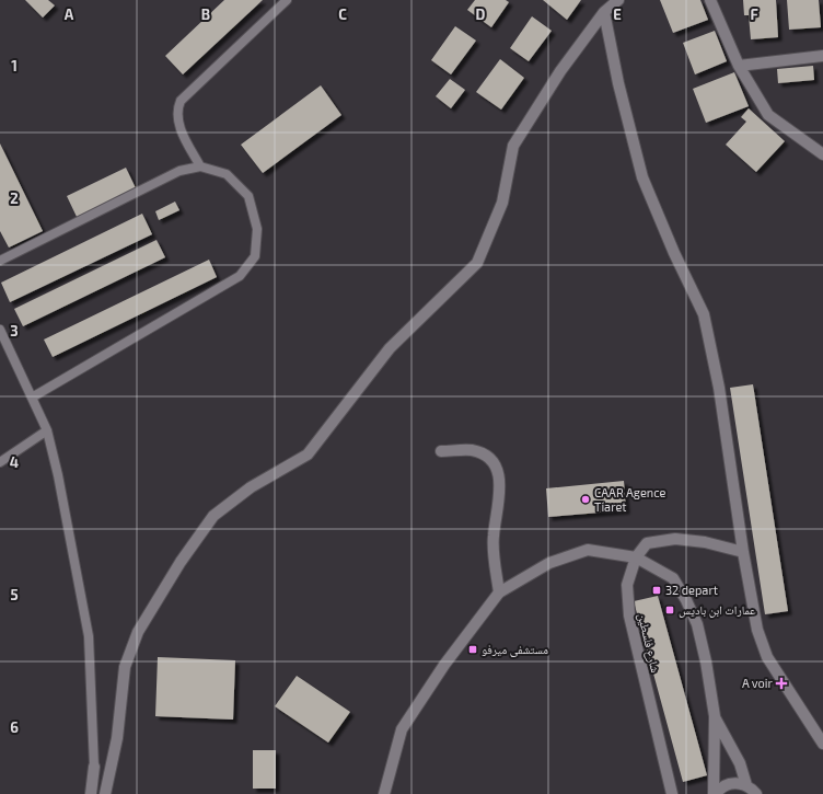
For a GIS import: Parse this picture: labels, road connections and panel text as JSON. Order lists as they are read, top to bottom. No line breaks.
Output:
{"streets":{"street":["شارع فلسطين"]},"places":{"other":["CAAR Agence Tiaret"],"transit":["32 depart","عمارات ابن باديس","مستشفى ميرفو"],"health":["A voir"]},"grid":{"columns":["A","B","C","D","E","F"],"rows":["1","2","3","4","5","6"]}}
